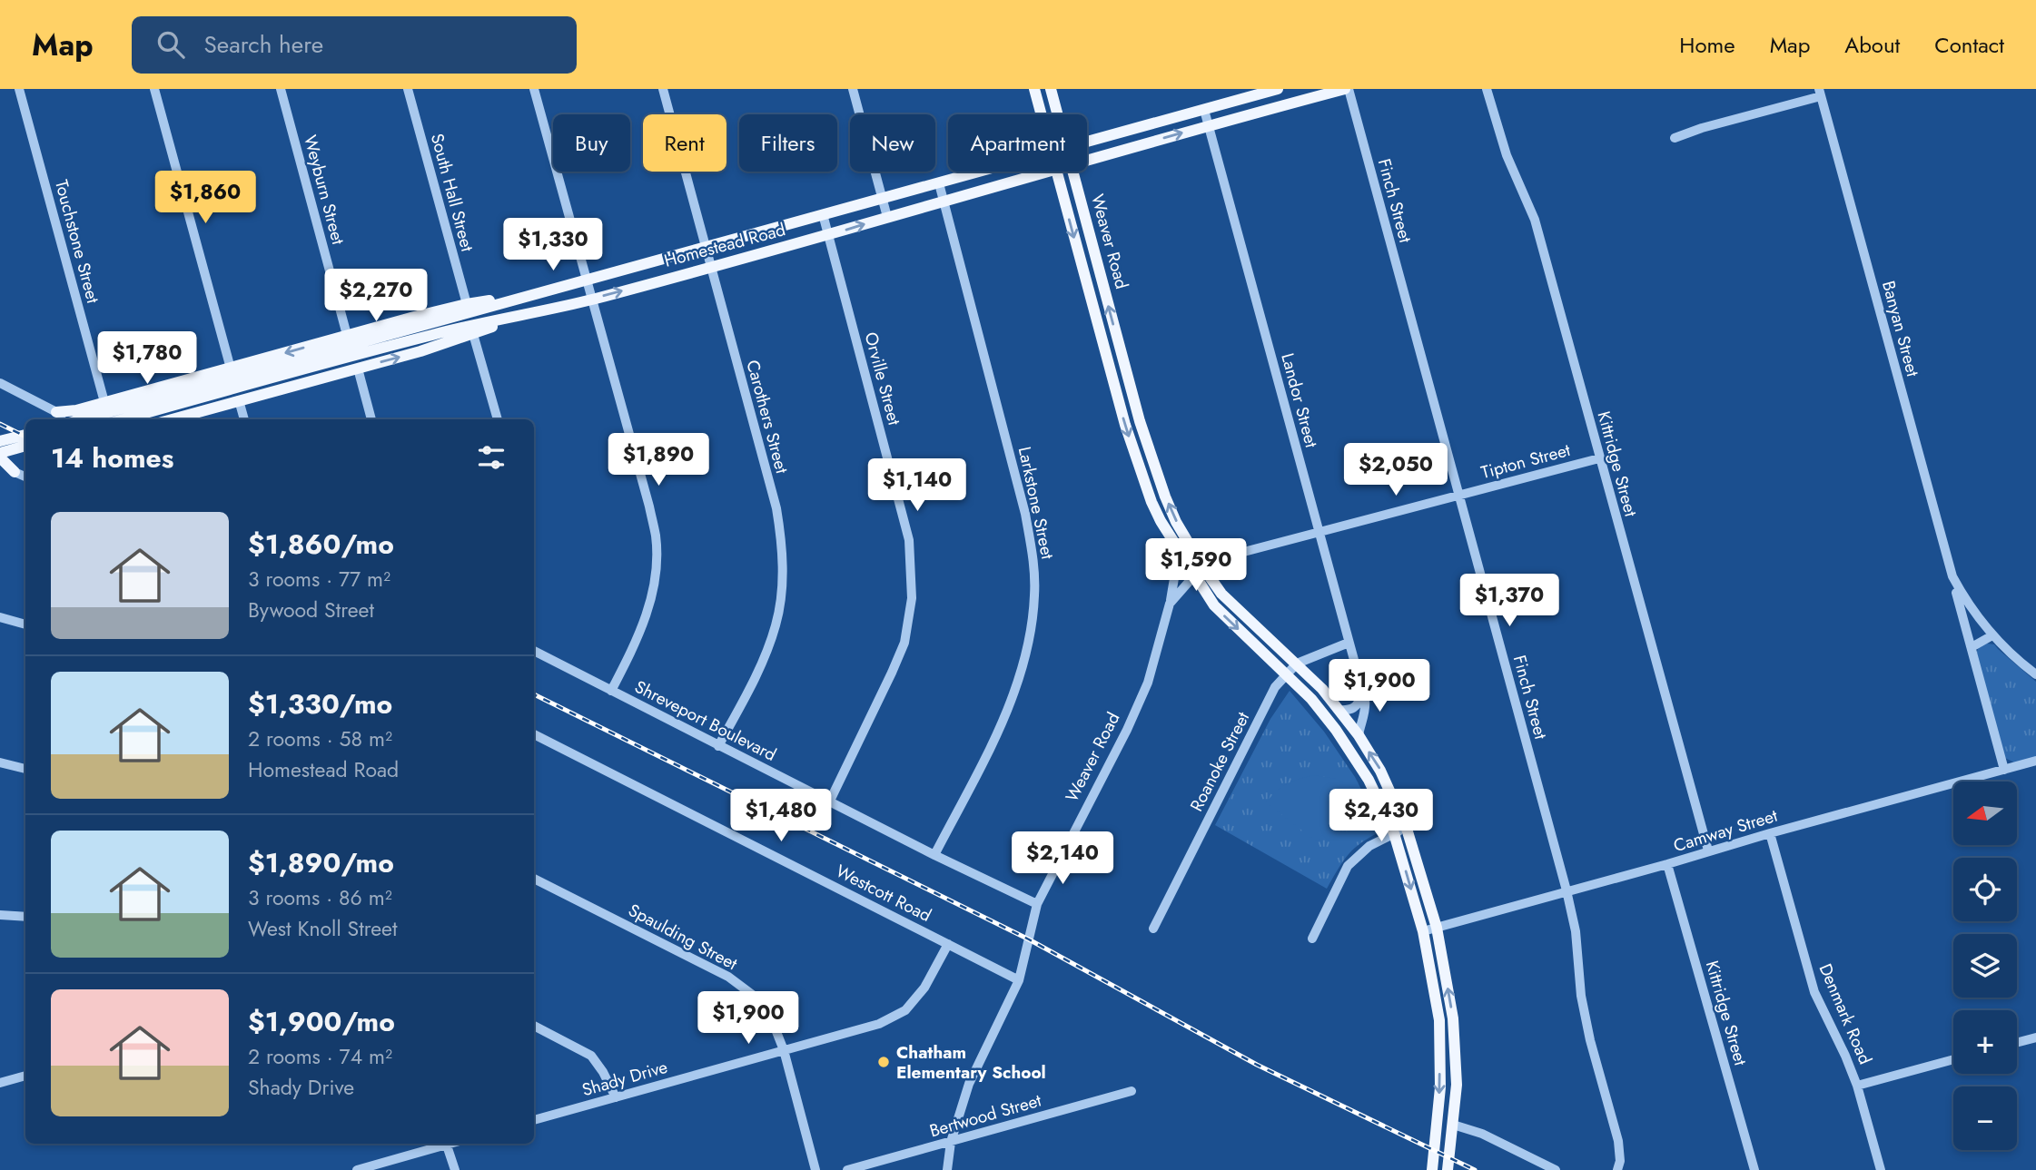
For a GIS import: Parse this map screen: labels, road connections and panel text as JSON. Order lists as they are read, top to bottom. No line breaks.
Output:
{"streets":{"main road":["Weaver Road","Homestead Road"],"street":["Weyburn Street","South Hall Street","Finch Street","Touchstone Street","Banyan Street","Orville Street","Landor Street","Carothers Street","Tipton Street","Kittridge Street","Larkstone Street","Shreveport Boulevard","Roanoke Street","Camway Street","Westcott Road","Spaulding Street","Denmark Road","Shady Drive","Bertwood Street"]},"crossings":[["Finch Street","Homestead Road"],["Finch Street","Tipton Street"],["Finch Street","Camway Street"],["Weaver Road","Tipton Street"],["Weaver Road","Shreveport Boulevard"],["Weaver Road","Westcott Road"],["Weaver Road","Bertwood Street"],["Homestead Road","Orville Street"],["Homestead Road","Landor Street"],["Homestead Road","Carothers Street"],["Homestead Road","Larkstone Street"],["Banyan Street","Camway Street"],["Orville Street","Shreveport Boulevard"],["Landor Street","Tipton Street"],["Landor Street","Roanoke Street"],["Carothers Street","Shreveport Boulevard"],["Tipton Street","Kittridge Street"],["Kittridge Street","Camway Street"],["Larkstone Street","Shreveport Boulevard"],["Camway Street","Denmark Road"],["Westcott Road","Shady Drive"],["Spaulding Street","Shady Drive"]],"places":["Chatham Elementary School"],"north":"left","page":{"header":"Map","search":"Search here","nav":["Home","Map","About","Contact"],"chip":["Buy","Rent","Filters","New","Apartment"],"price":["$1,860","$1,330","$2,270","$1,780","$1,890","$2,050","$1,140","$1,590","$1,370","$1,900","$1,480","$2,430","$2,140","$1,900"],"heading":"14 homes","list":[{"name":"$1,860/mo","note":"3 rooms · 77 m² · Bywood Street"},{"name":"$1,330/mo","note":"2 rooms · 58 m² · Homestead Road"},{"name":"$1,890/mo","note":"3 rooms · 86 m² · West Knoll Street"},{"name":"$1,900/mo","note":"2 rooms · 74 m² · Shady Drive"}],"map_buttons":["+","−"]}}
